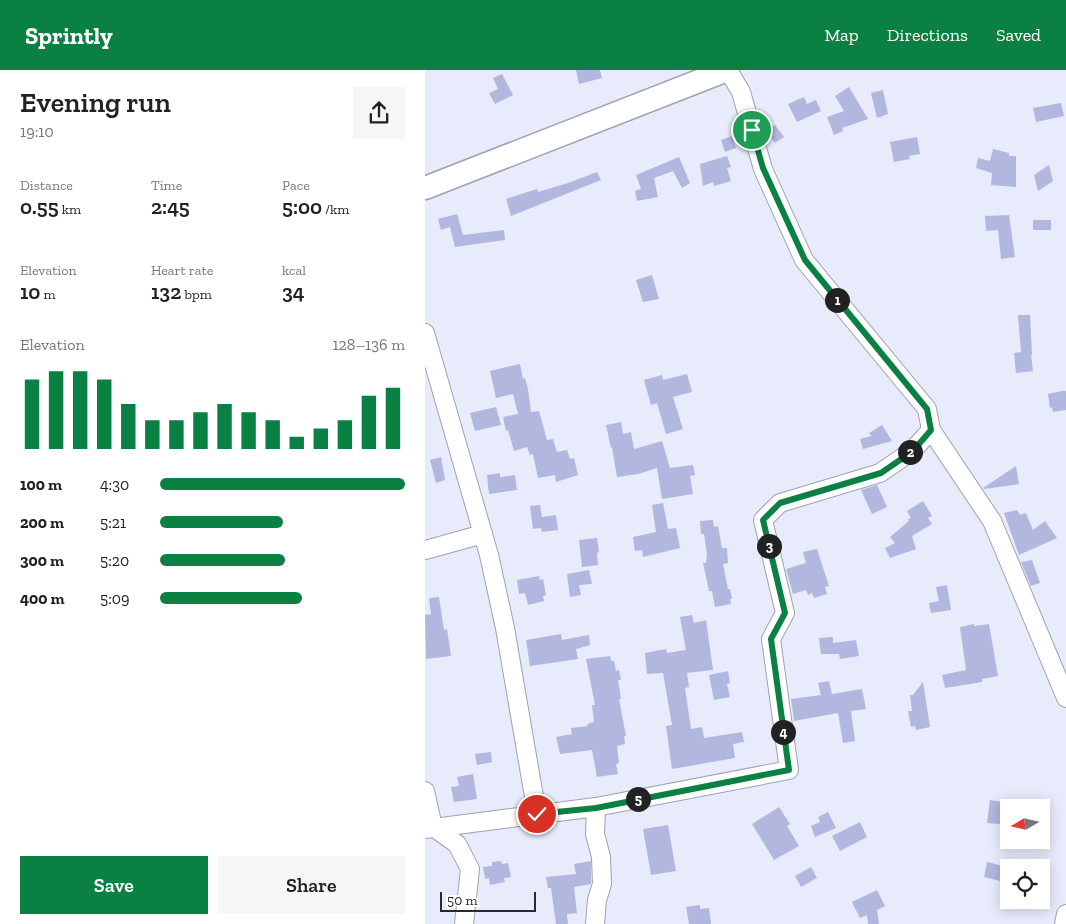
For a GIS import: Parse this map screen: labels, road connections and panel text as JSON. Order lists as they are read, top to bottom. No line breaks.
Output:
{"scale_bar":"50 m","north":"left","page":{"header":"Sprintly","nav":["Map","Directions","Saved"],"heading":["Evening run","19:10"],"stats":[["Distance","0.55 km"],["Time","2:45"],["Pace","5:00 /km"],["Elevation","10 m"],["Heart rate","132 bpm"],["kcal","34"]],"pins":["1","2","3","4","5"],"chart":["Elevation","128–136 m"],"list":[{"name":"100 m","note":"4:30"},{"name":"200 m","note":"5:21"},{"name":"300 m","note":"5:20"},{"name":"400 m","note":"5:09"}],"buttons":["Save","Share"],"scale":"50 m"}}
